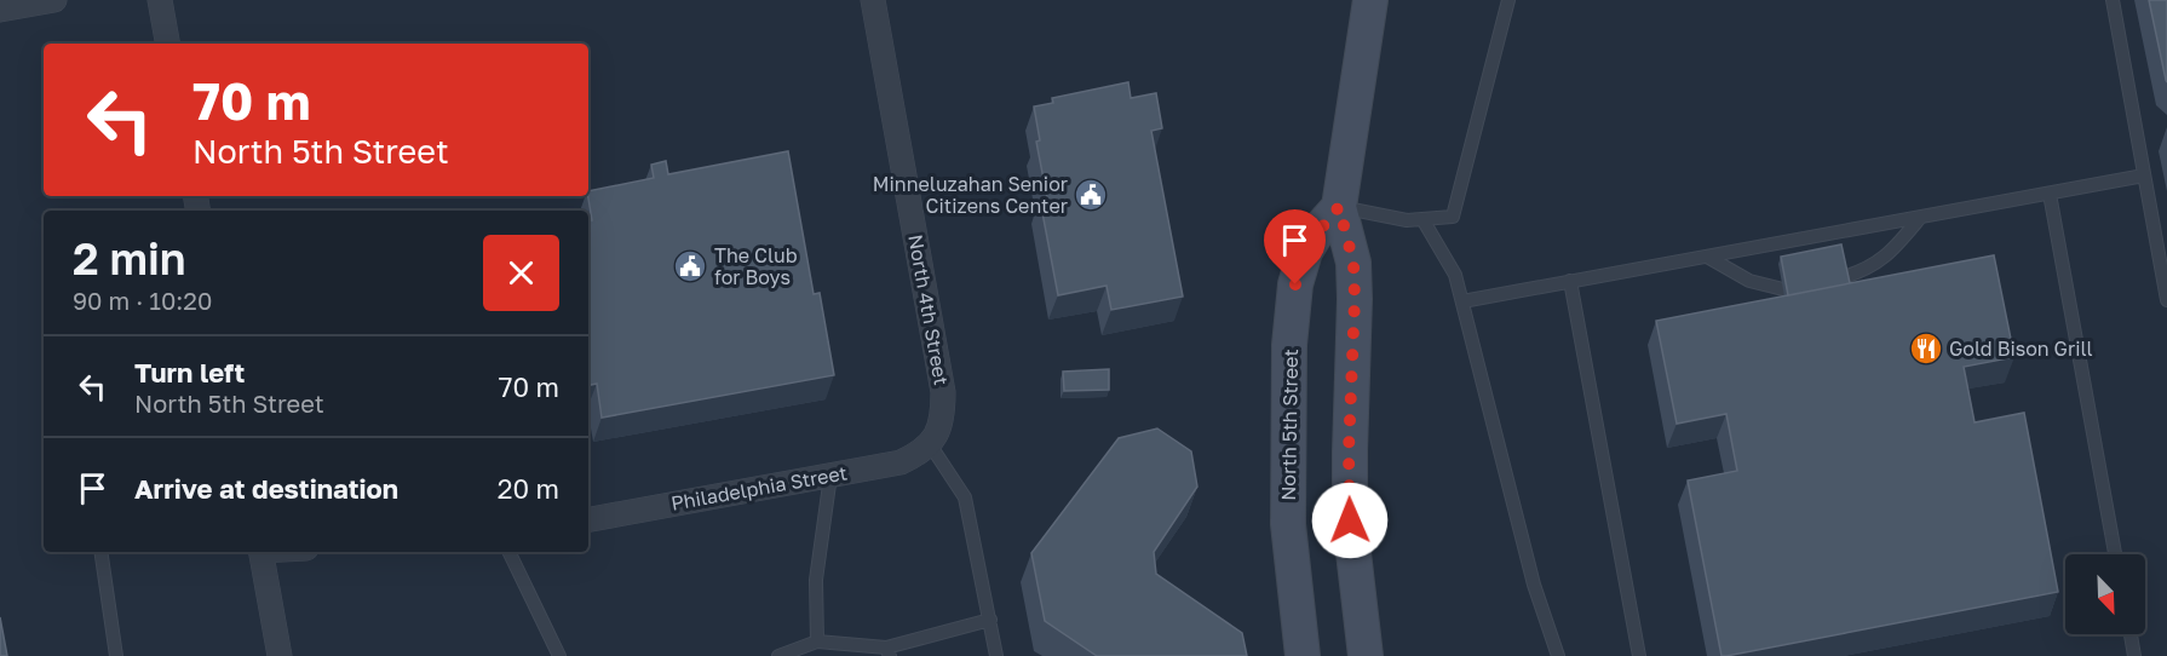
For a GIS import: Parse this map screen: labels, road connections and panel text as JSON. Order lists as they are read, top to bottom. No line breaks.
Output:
{"streets":{"main road":["North 5th Street"],"street":["North 4th Street","Philadelphia Street"]},"crossings":[["North 4th Street","Philadelphia Street"]],"places":{"public building":["Minneluzahan Senior Citizens Center","The Club for Boys"],"restaurant":["Gold Bison Grill"]},"north":"bottom right","page":{"turn":["70 m","North 5th Street"],"heading":["2 min","90 m · 10:20"],"list":[{"name":"Turn left","note":"North 5th Street","value":"70 m"},{"name":"Arrive at destination","value":"20 m"}]}}
